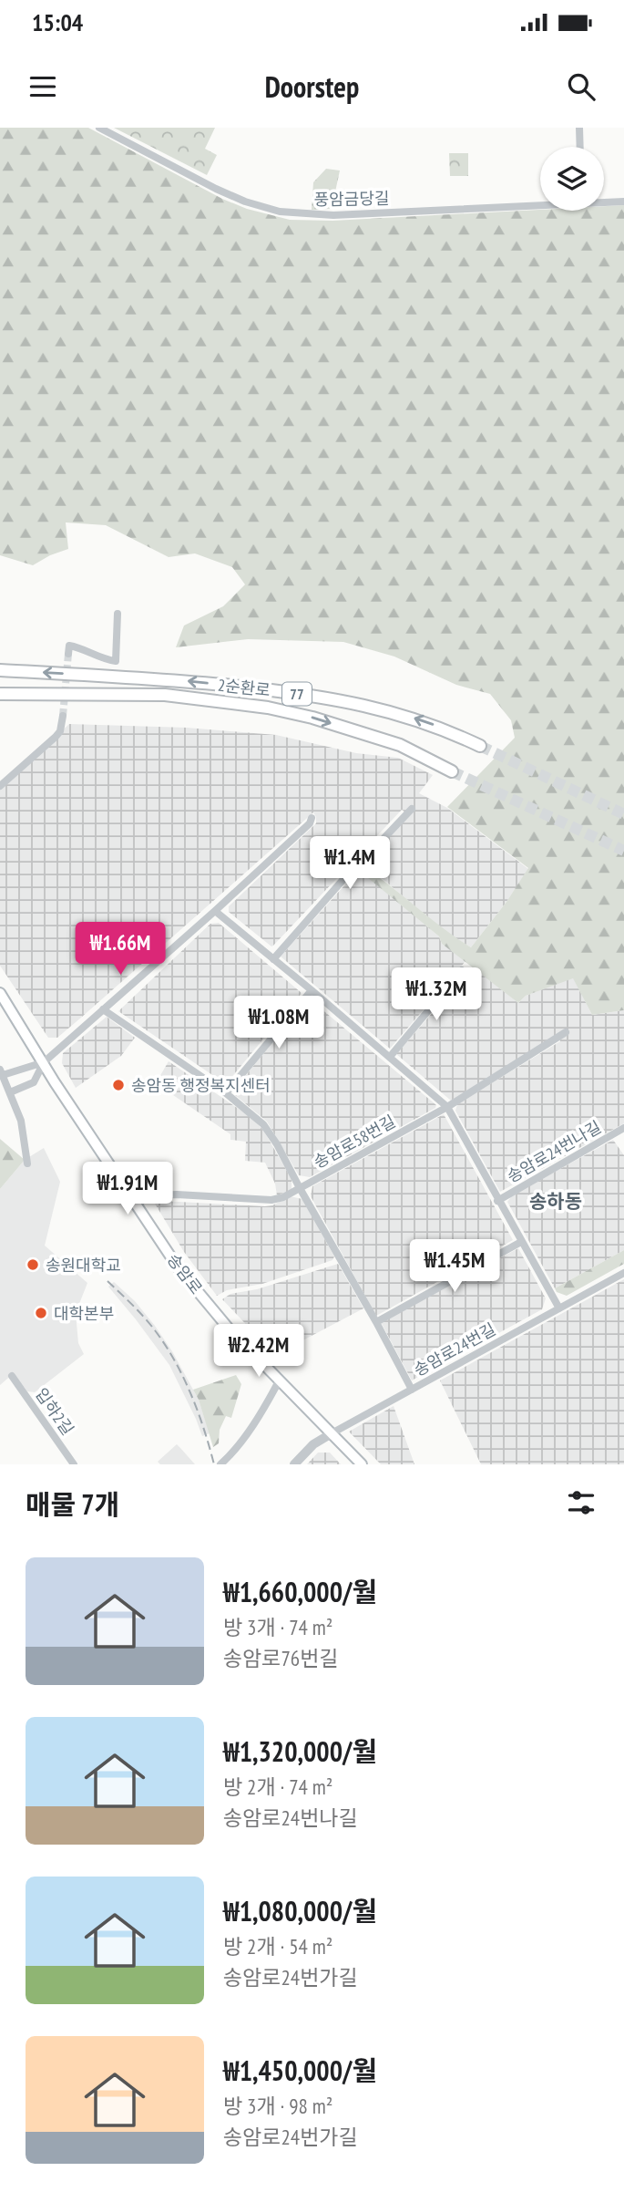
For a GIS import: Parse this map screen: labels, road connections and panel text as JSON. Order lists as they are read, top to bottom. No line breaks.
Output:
{"streets":{"highway":["2순환로","77"],"main road":["송암로"],"street":["풍암금당길","송암로58번길","송암로24번나길","송암로24번길","입하2길"]},"crossings":[["송암로58번길","송암로24번나길"],["송암로58번길","송암로"],["송암로24번나길","송암로24번길"],["송암로","송암로24번길"]],"districts":["송하동"],"places":["송암동 행정복지센터","송원대학교","대학본부"],"page":{"status":"15:04","header":"Doorstep","price":["₩1.4M","₩1.66M","₩1.32M","₩1.08M","₩1.91M","₩1.45M","₩2.42M"],"heading":"매물 7개","list":[{"name":"₩1,660,000/월","note":"방 3개 · 74 m² · 송암로76번길"},{"name":"₩1,320,000/월","note":"방 2개 · 74 m² · 송암로24번나길"},{"name":"₩1,080,000/월","note":"방 2개 · 54 m² · 송암로24번가길"},{"name":"₩1,450,000/월","note":"방 3개 · 98 m² · 송암로24번가길"}]}}
